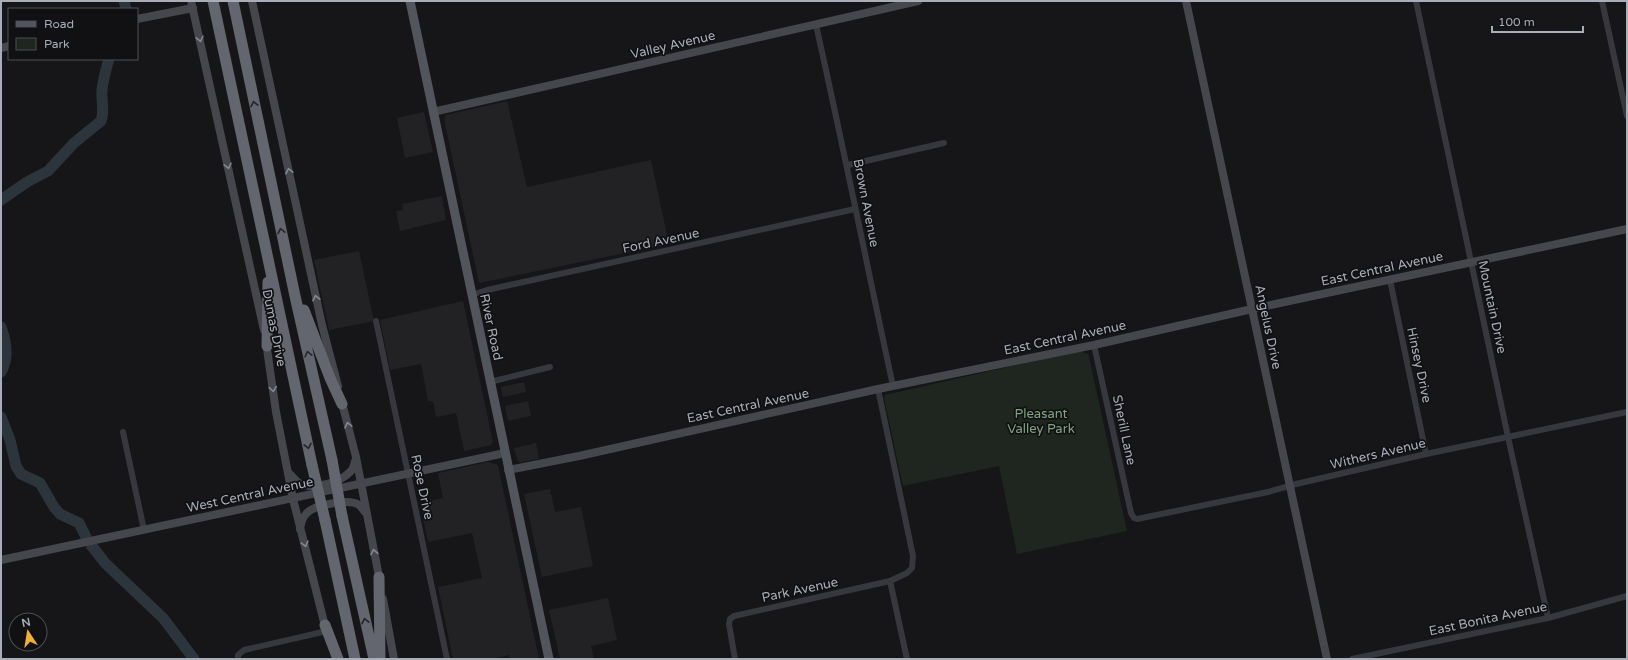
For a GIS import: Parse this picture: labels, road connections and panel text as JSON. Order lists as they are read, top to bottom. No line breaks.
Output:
{"streets":{"main road":["River Road"],"street":["Valley Avenue","Brown Avenue","Ford Avenue","East Central Avenue","Mountain Drive","Angelus Drive","Dumas Drive","Hinsey Drive","Sherill Lane","Withers Avenue","Rose Drive","West Central Avenue","Park Avenue","East Bonita Avenue"]},"crossings":[["Valley Avenue","Brown Avenue"],["Valley Avenue","River Road"],["Brown Avenue","Ford Avenue"],["Brown Avenue","East Central Avenue"],["Ford Avenue","River Road"],["East Central Avenue","Mountain Drive"],["East Central Avenue","River Road"],["East Central Avenue","Angelus Drive"],["East Central Avenue","Hinsey Drive"],["East Central Avenue","Sherill Lane"],["East Central Avenue","Park Avenue"],["Mountain Drive","Withers Avenue"],["Mountain Drive","East Bonita Avenue"],["River Road","West Central Avenue"],["Angelus Drive","Withers Avenue"],["Dumas Drive","West Central Avenue"],["Hinsey Drive","Withers Avenue"],["Sherill Lane","Withers Avenue"],["Rose Drive","West Central Avenue"]],"parks":["Pleasant Valley Park"],"legend":["Road","Park"],"scale_bar":"100 m","north":"top"}
